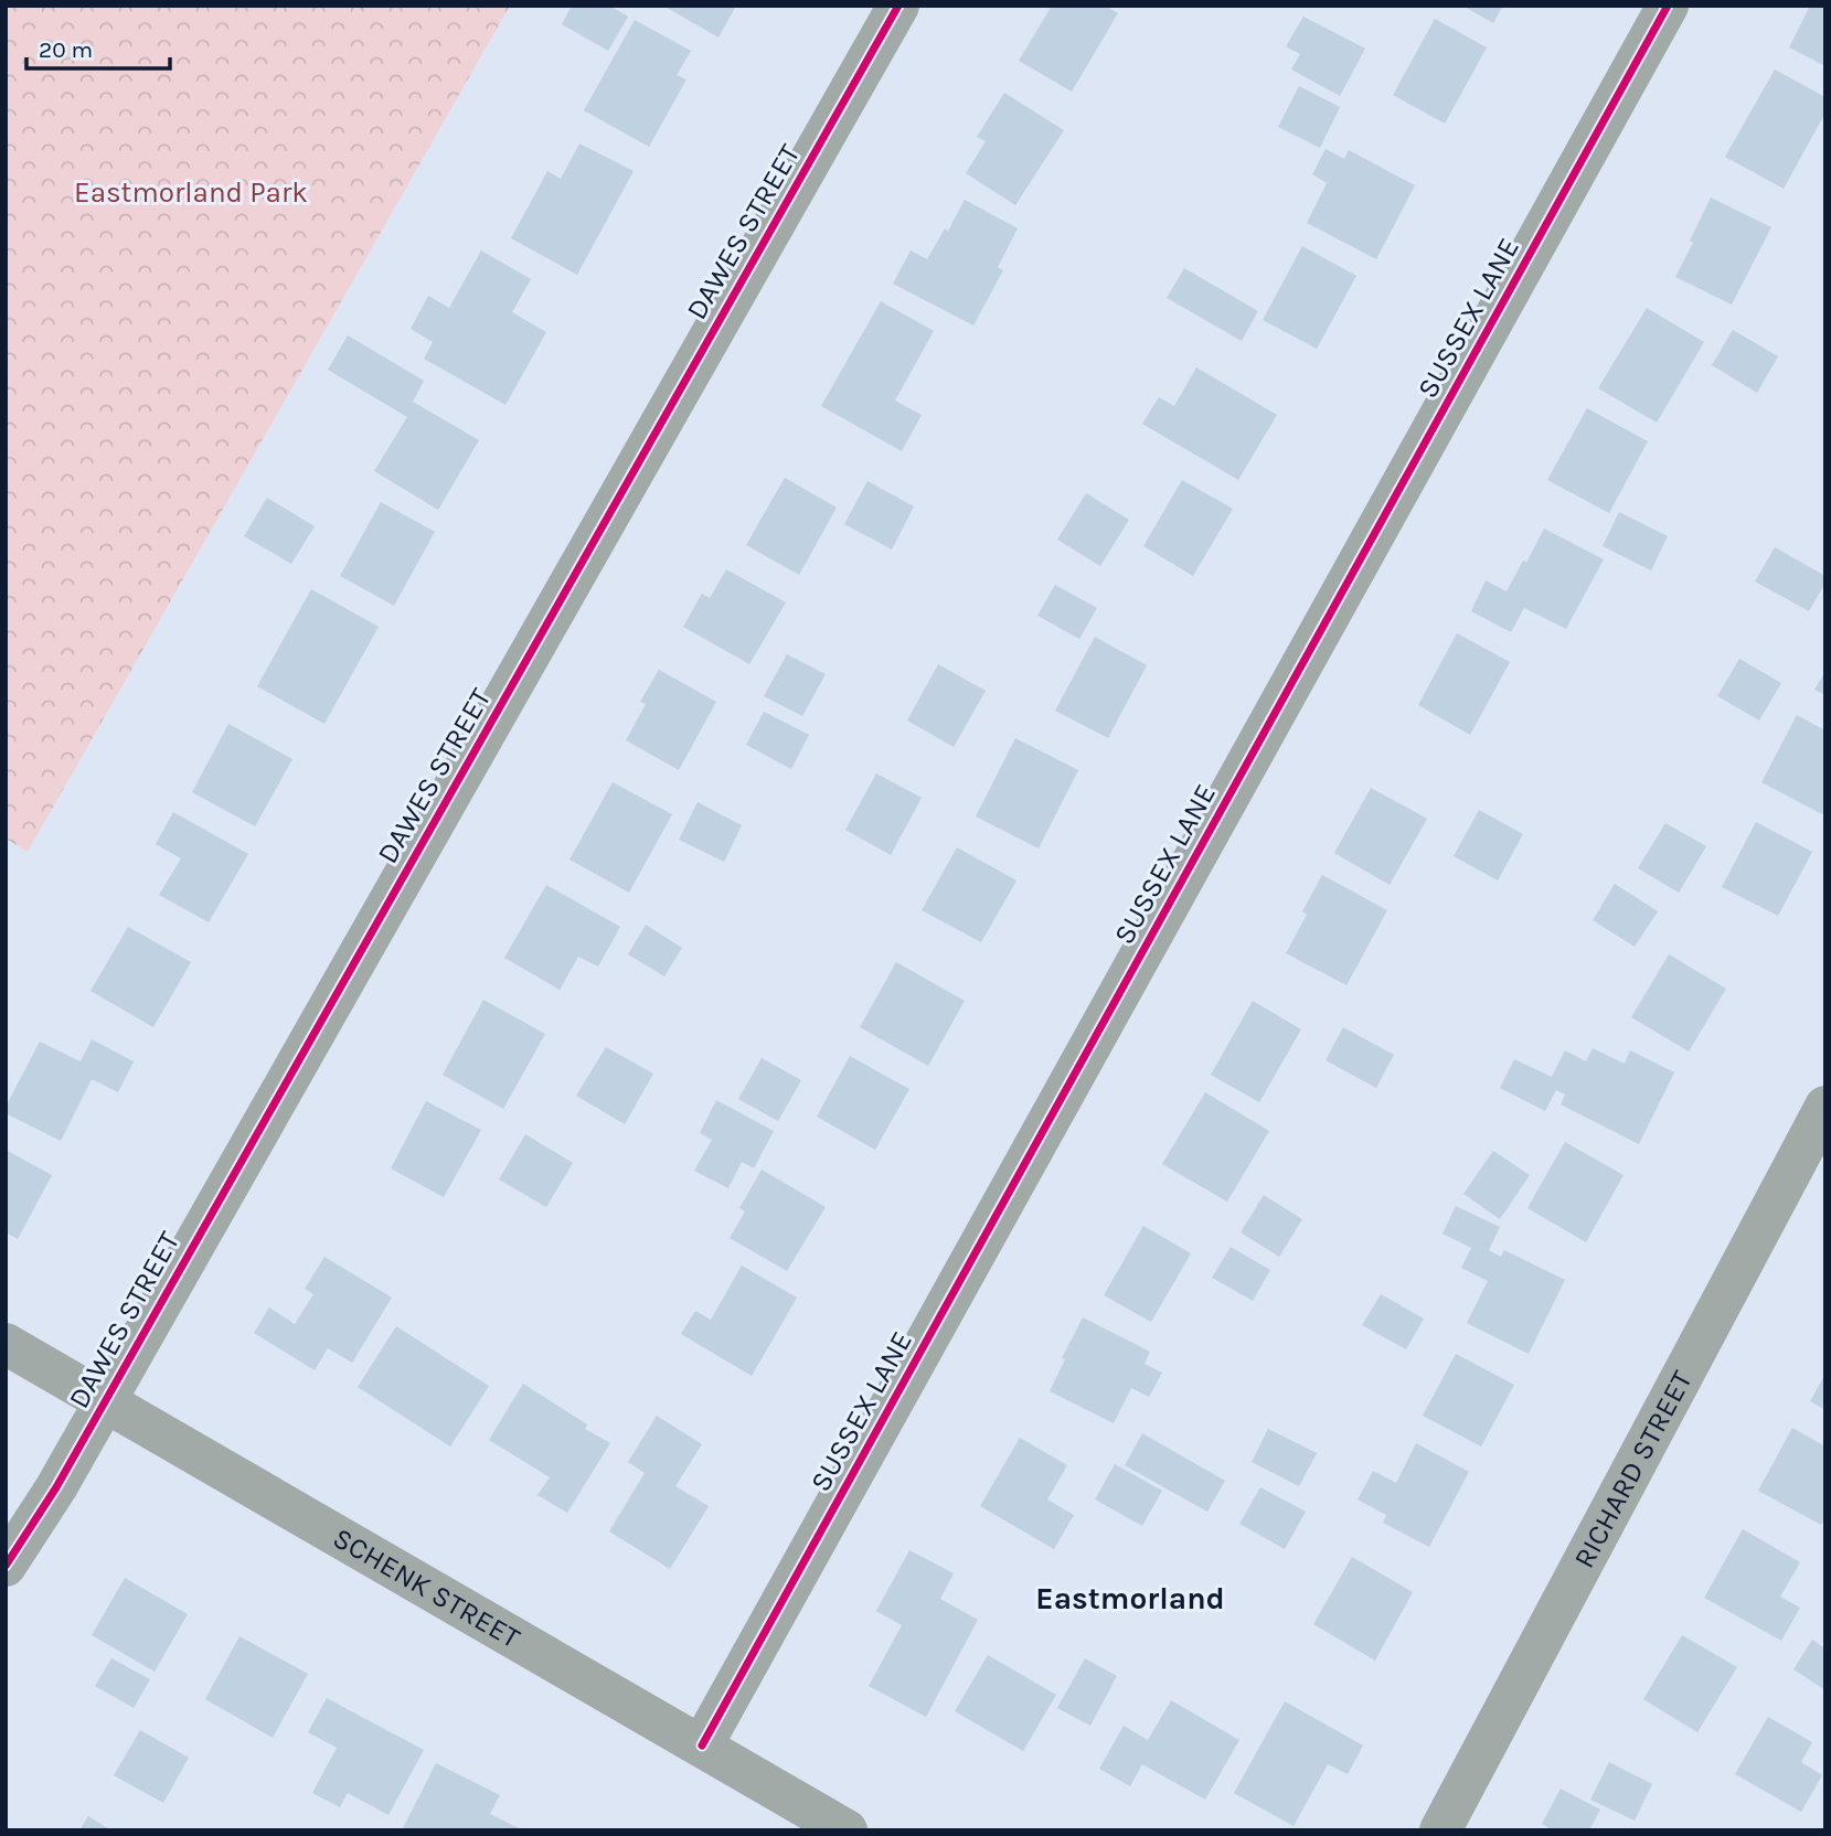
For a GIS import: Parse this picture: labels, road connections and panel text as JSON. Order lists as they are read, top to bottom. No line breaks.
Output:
{"streets":{"street":["DAWES STREET","SUSSEX LANE","RICHARD STREET","SCHENK STREET"]},"crossings":[["DAWES STREET","SCHENK STREET"],["SUSSEX LANE","SCHENK STREET"]],"districts":["Eastmorland"],"parks":["Eastmorland Park"],"scale_bar":"20 m"}
